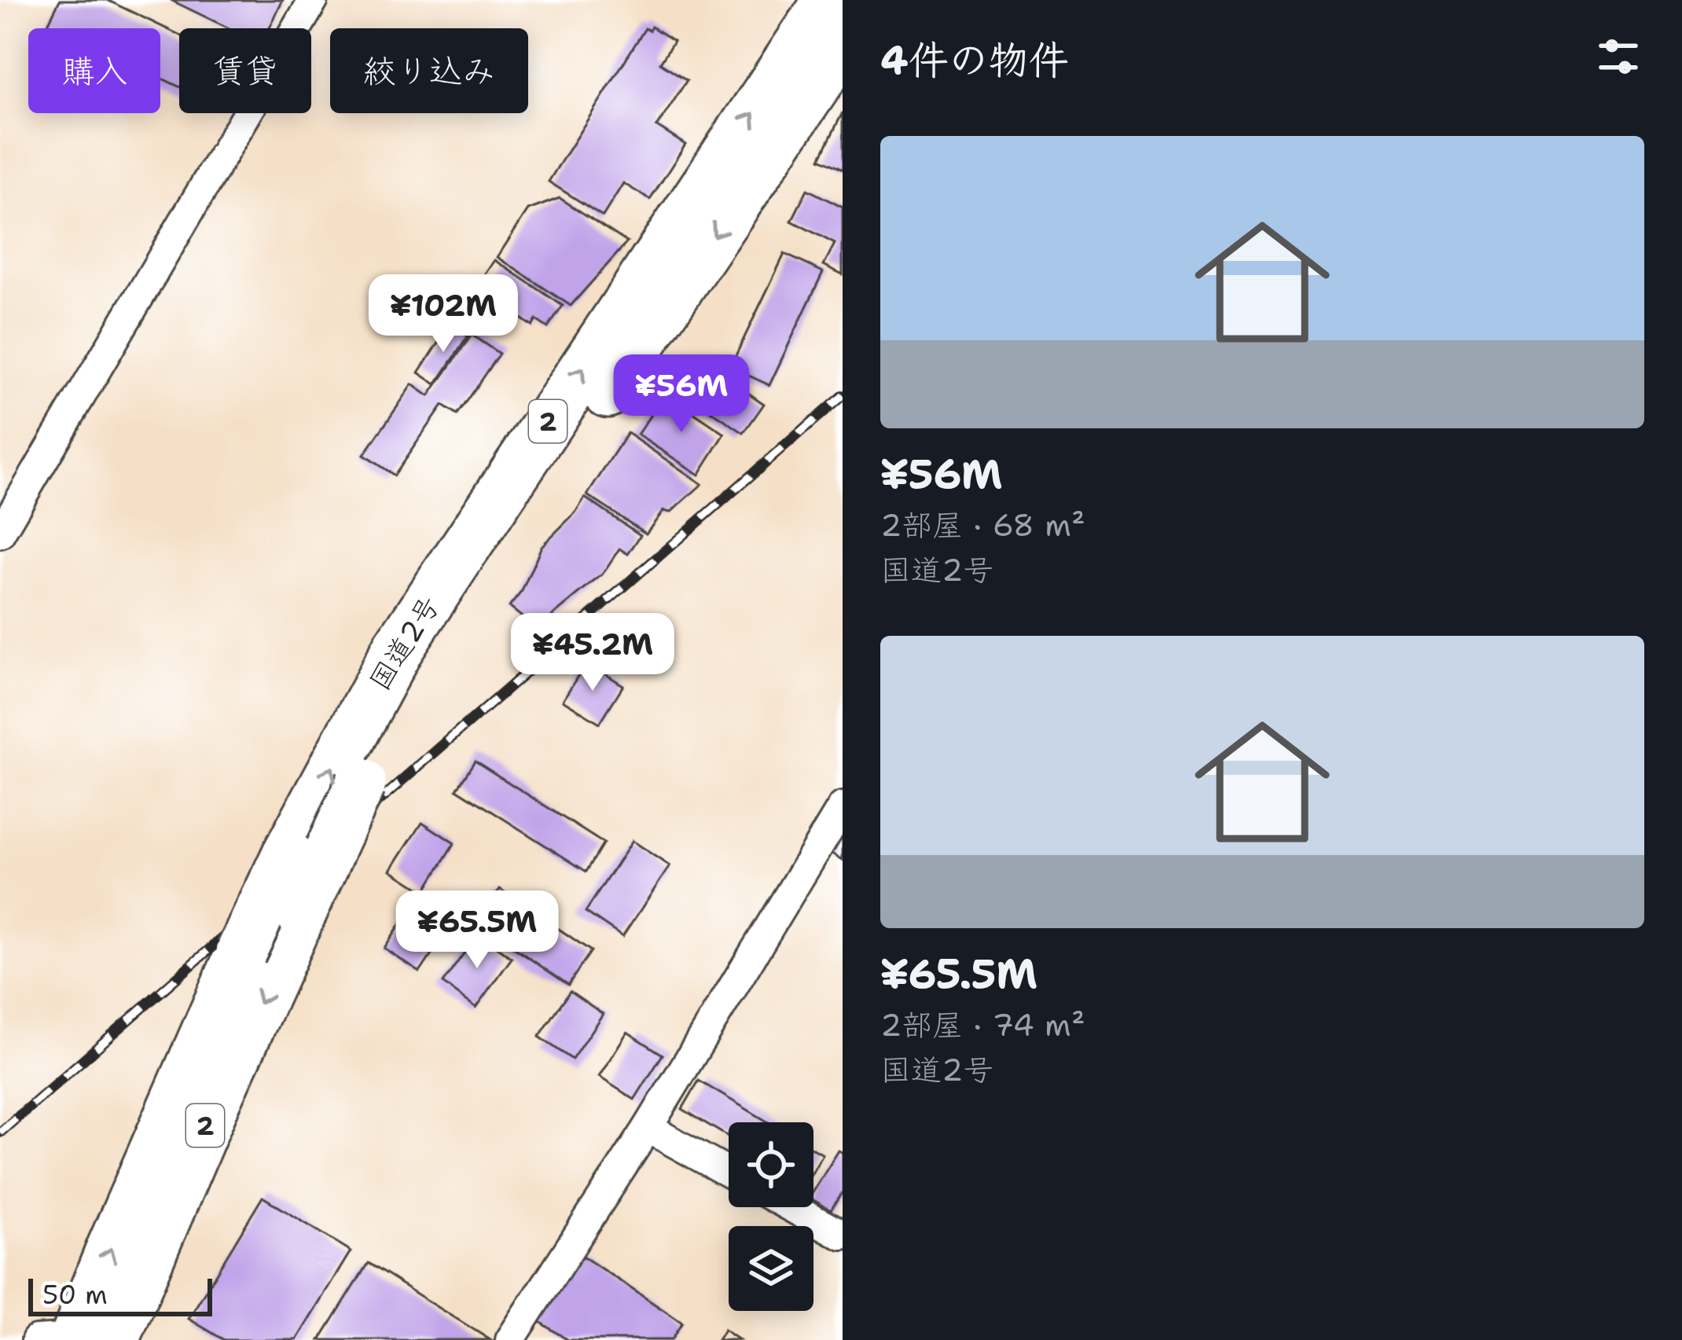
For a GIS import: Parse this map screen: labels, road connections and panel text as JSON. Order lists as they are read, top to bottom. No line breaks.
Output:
{"streets":{"highway":["2","国道2号"]},"scale_bar":"50 m","page":{"heading":"4件の物件","chip":["購入","賃貸","絞り込み"],"list":[{"name":"¥56M","note":"2部屋 · 68 m² · 国道2号"},{"name":"¥65.5M","note":"2部屋 · 74 m² · 国道2号"}],"price":["¥102M","¥56M","¥45.2M","¥65.5M"],"scale":"50 m"}}
